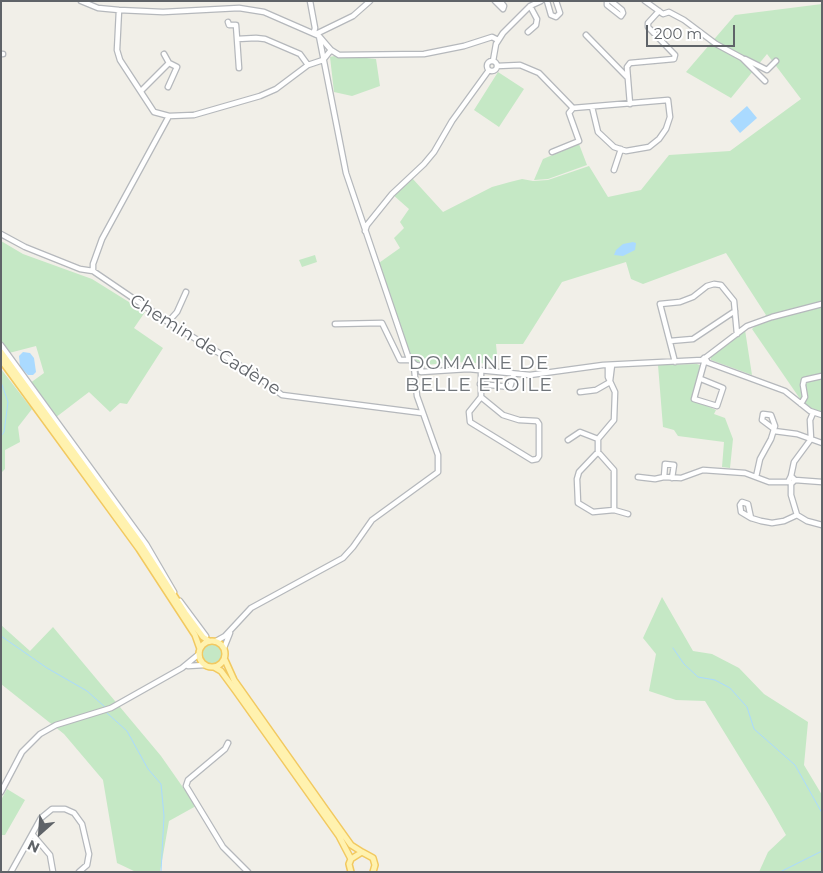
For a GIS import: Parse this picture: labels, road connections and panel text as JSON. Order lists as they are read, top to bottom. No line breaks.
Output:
{"streets":{"street":["Chemin de Cadène"]},"districts":["DOMAINE DE BELLE ETOILE"],"scale_bar":"200 m","north":"bottom left"}
